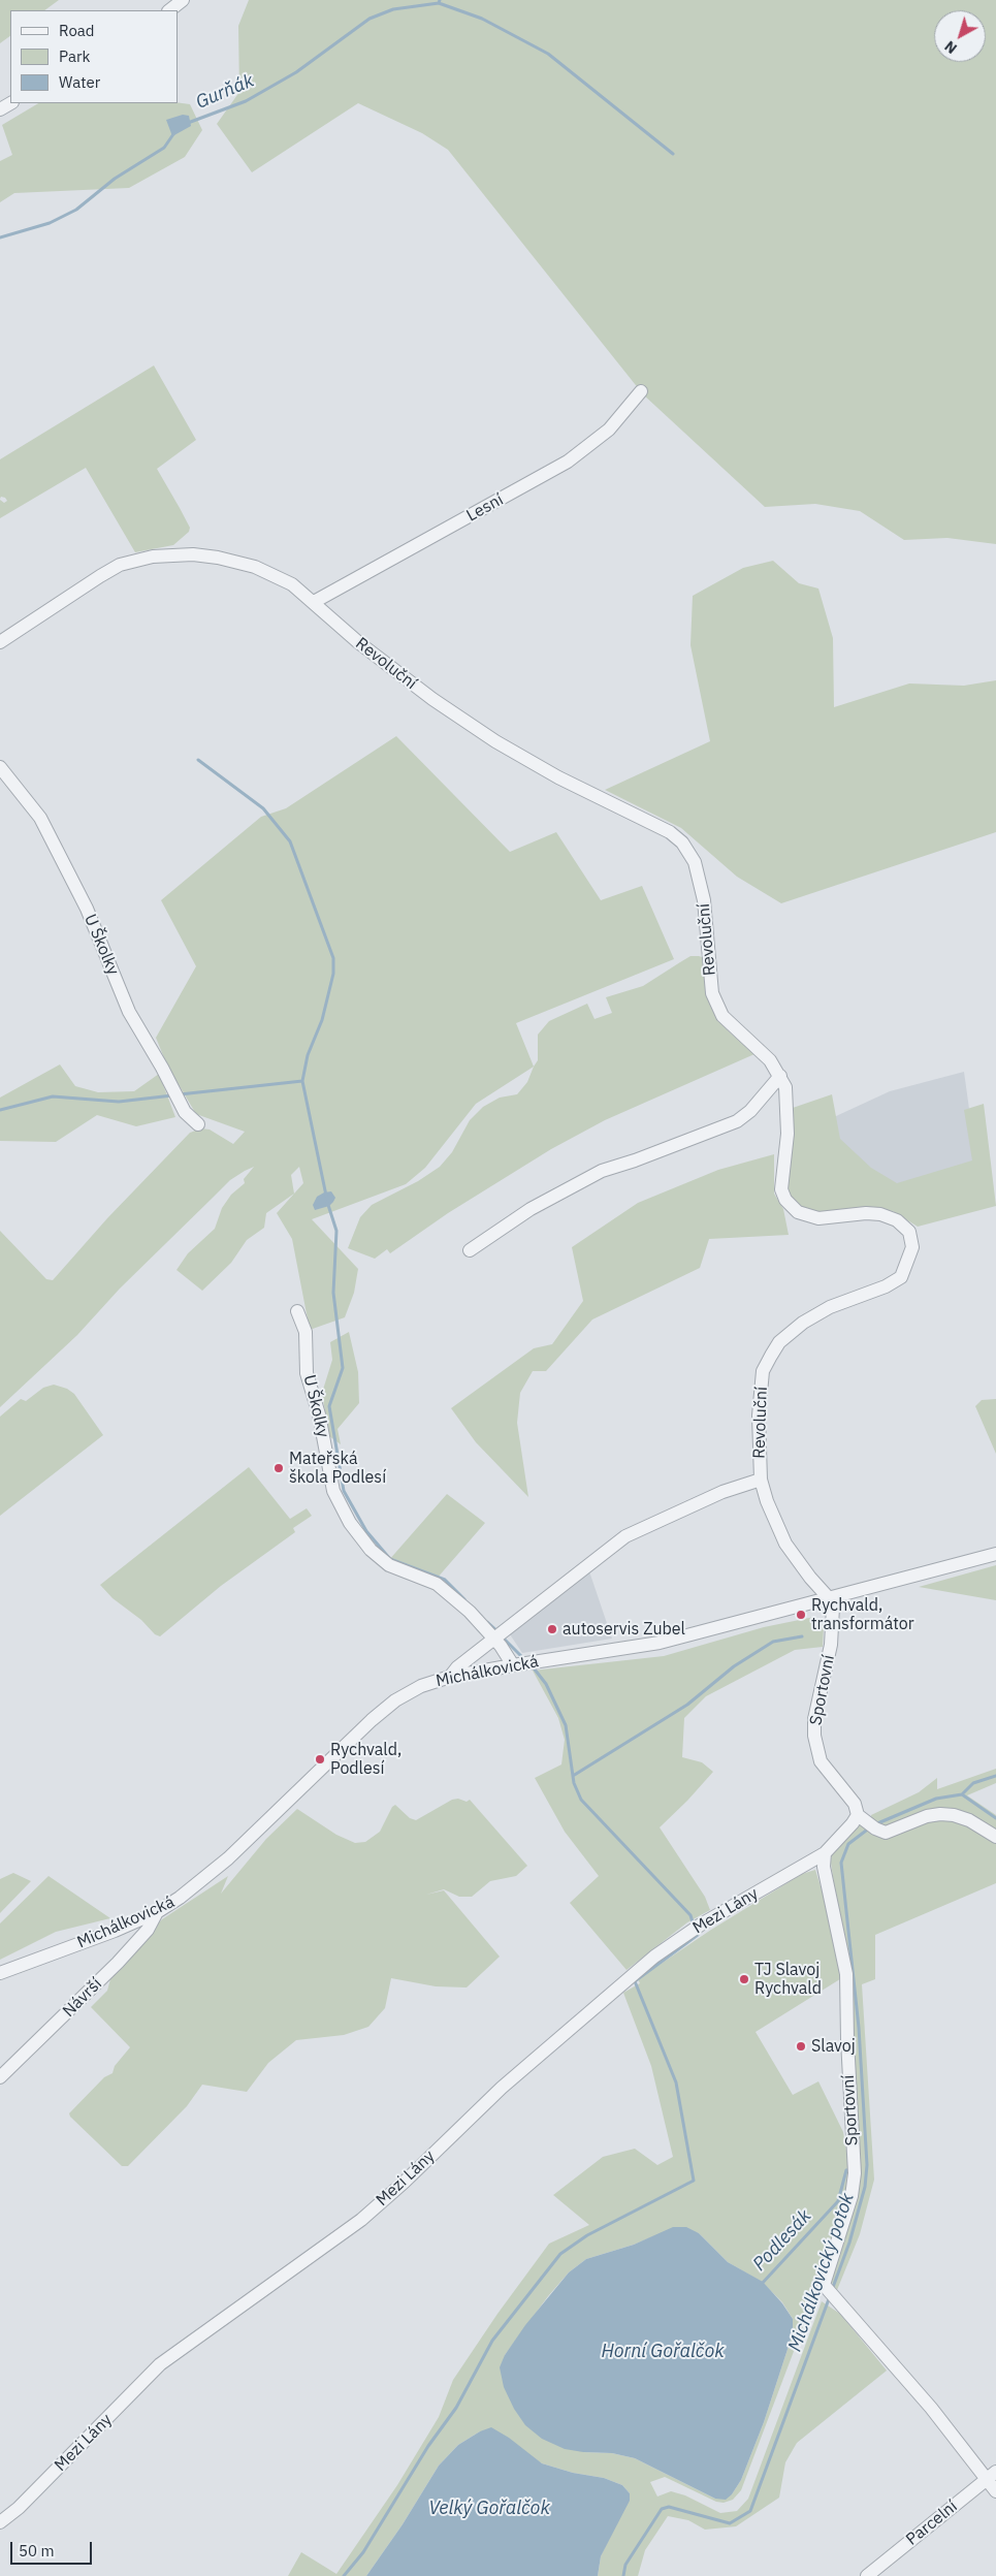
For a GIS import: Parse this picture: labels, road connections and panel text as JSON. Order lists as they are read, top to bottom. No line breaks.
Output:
{"streets":{"street":["Lesní","Revoluční","U Školky","Michálkovická","Sportovní","Mezi Lány","Návrší","Parcelní"]},"crossings":[["Lesní","Revoluční"],["Revoluční","Michálkovická"],["Revoluční","Sportovní"],["U Školky","Michálkovická"],["Michálkovická","Sportovní"],["Michálkovická","Návrší"],["Sportovní","Mezi Lány"],["Sportovní","Parcelní"]],"water":["Gurňák","Podlesák","Michálkovický potok","Horní Gořalčok","Velký Gořalčok"],"places":["Mateřská škola Podlesí","Rychvald, transformátor","autoservis Zubel","Rychvald, Podlesí","TJ Slavoj Rychvald","Slavoj"],"legend":["Road","Park","Water"],"scale_bar":"50 m","north":"bottom left"}
